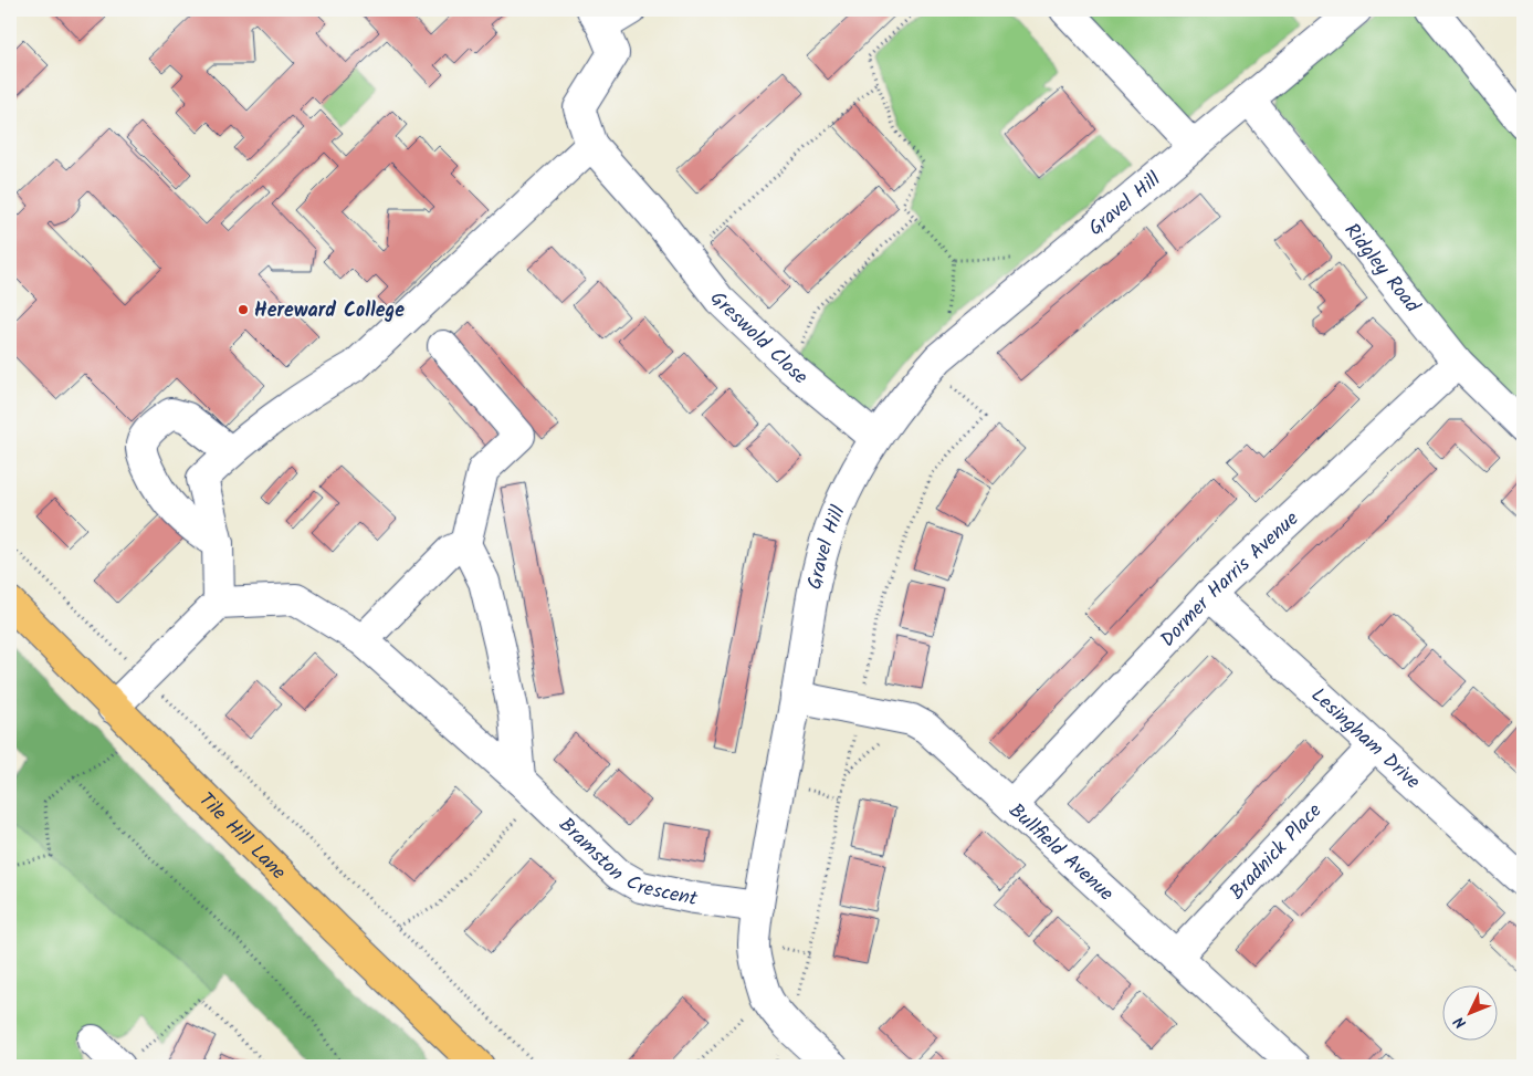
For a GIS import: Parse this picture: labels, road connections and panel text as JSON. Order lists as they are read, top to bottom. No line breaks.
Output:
{"streets":{"main road":["Tile Hill Lane"],"street":["Gravel Hill","Ridgley Road","Greswold Close","Dormer Harris Avenue","Lesingham Drive","Bullfield Avenue","Bradnick Place","Bramston Crescent"]},"crossings":[["Gravel Hill","Ridgley Road"],["Gravel Hill","Greswold Close"],["Gravel Hill","Bullfield Avenue"],["Gravel Hill","Bramston Crescent"],["Ridgley Road","Dormer Harris Avenue"],["Dormer Harris Avenue","Lesingham Drive"],["Dormer Harris Avenue","Bullfield Avenue"],["Lesingham Drive","Bradnick Place"],["Bullfield Avenue","Bradnick Place"]],"places":["Hereward College"],"north":"bottom left"}
